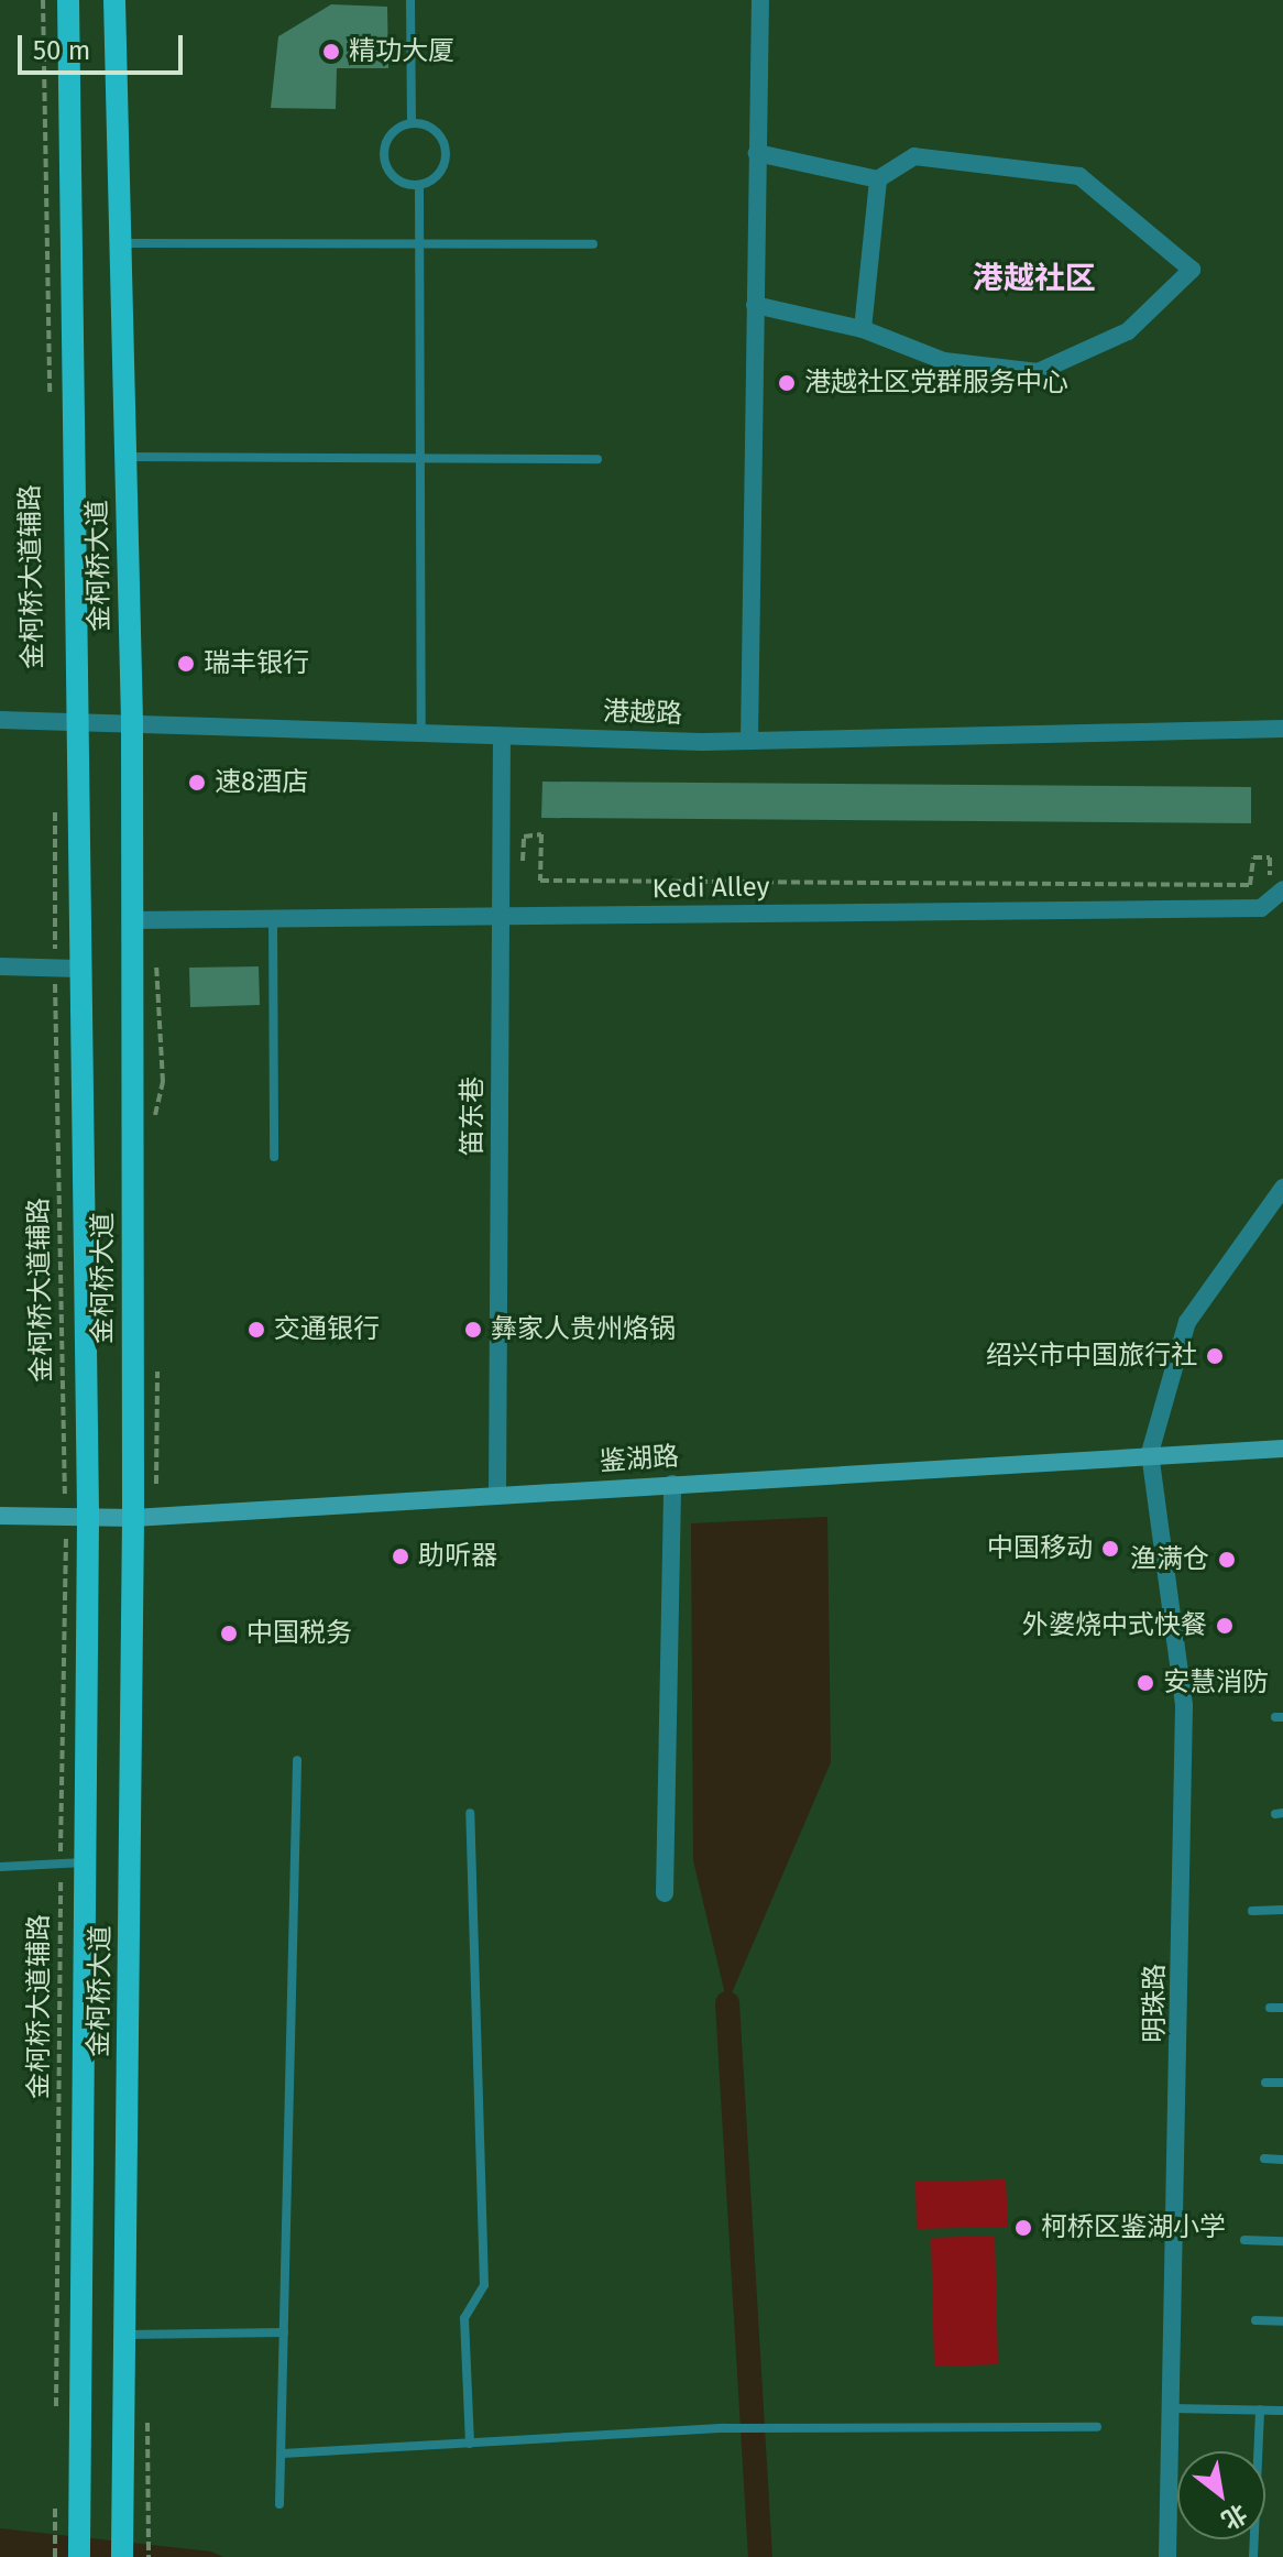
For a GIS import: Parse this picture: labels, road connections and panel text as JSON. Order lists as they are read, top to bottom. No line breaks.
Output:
{"streets":{"main road":["金柯桥大道"],"street":["港越路","Kedi Alley","笛东巷","鉴湖路","明珠路"],"path":["金柯桥大道辅路"]},"crossings":[["金柯桥大道","金柯桥大道辅路"],["金柯桥大道","港越路"],["金柯桥大道","Kedi Alley"],["金柯桥大道","鉴湖路"],["金柯桥大道辅路","鉴湖路"],["港越路","笛东巷"],["Kedi Alley","笛东巷"],["笛东巷","鉴湖路"],["鉴湖路","明珠路"]],"districts":["港越社区"],"places":["精功大厦","港越社区党群服务中心","瑞丰银行","速8酒店","交通银行","彝家人贵州烙锅","绍兴市中国旅行社","中国移动","助听器","渔满仓","外婆烧中式快餐","中国税务","安慧消防","柯桥区鉴湖小学"],"scale_bar":"50 m","north":"bottom right"}
